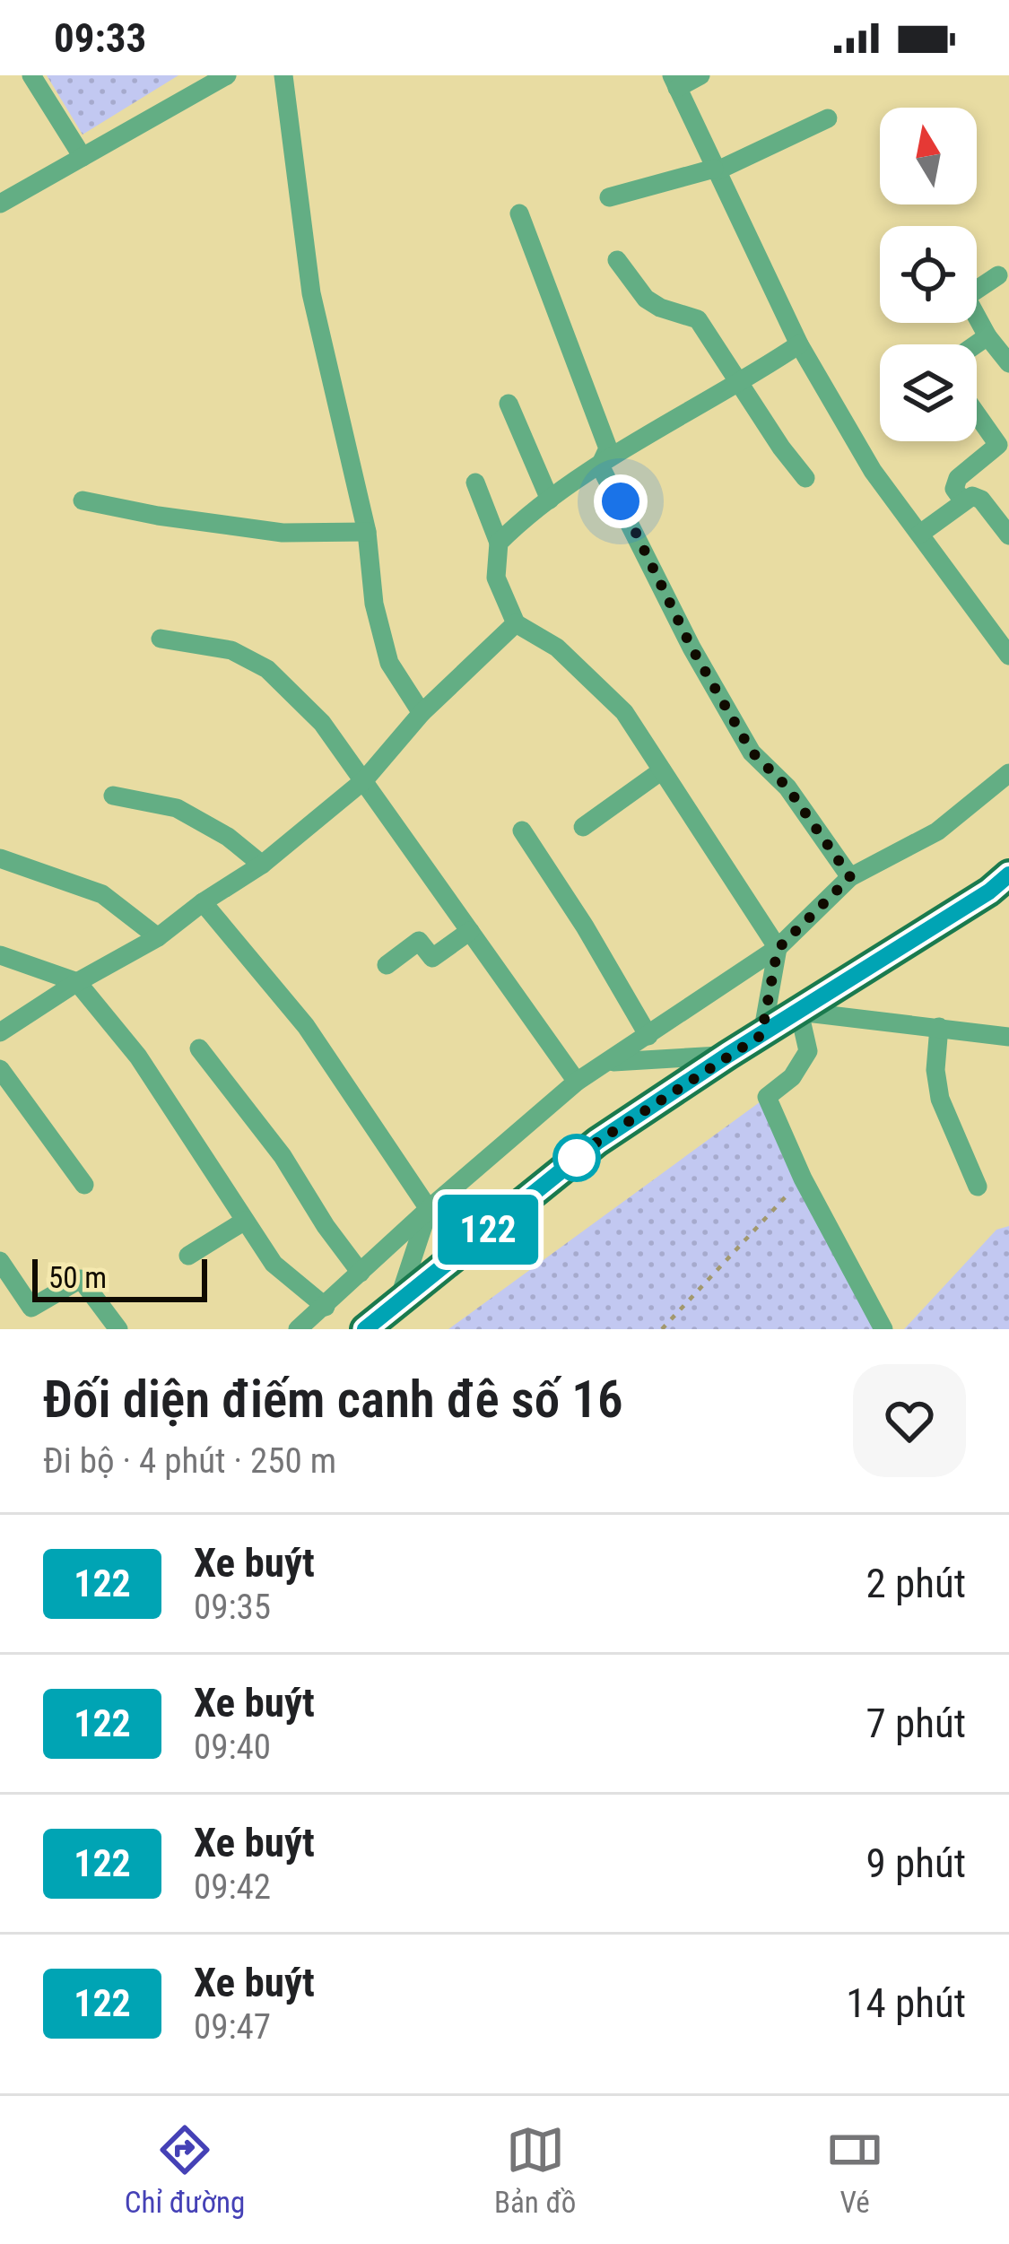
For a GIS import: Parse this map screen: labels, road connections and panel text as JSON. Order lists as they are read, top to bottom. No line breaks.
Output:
{"lines":["bus line 122"],"scale_bar":"50 m","north":"top","page":{"status":"09:33","on_map":"122","scale":"50 m","heading":["Đối diện điếm canh đê số 16","Đi bộ · 4 phút · 250 m"],"list":[{"mark":"122","name":"Xe buýt","note":"09:35","value":"2 phút"},{"mark":"122","name":"Xe buýt","note":"09:40","value":"7 phút"},{"mark":"122","name":"Xe buýt","note":"09:42","value":"9 phút"},{"mark":"122","name":"Xe buýt","note":"09:47","value":"14 phút"}],"tabs":["Chỉ đường","Bản đồ","Vé"]}}
